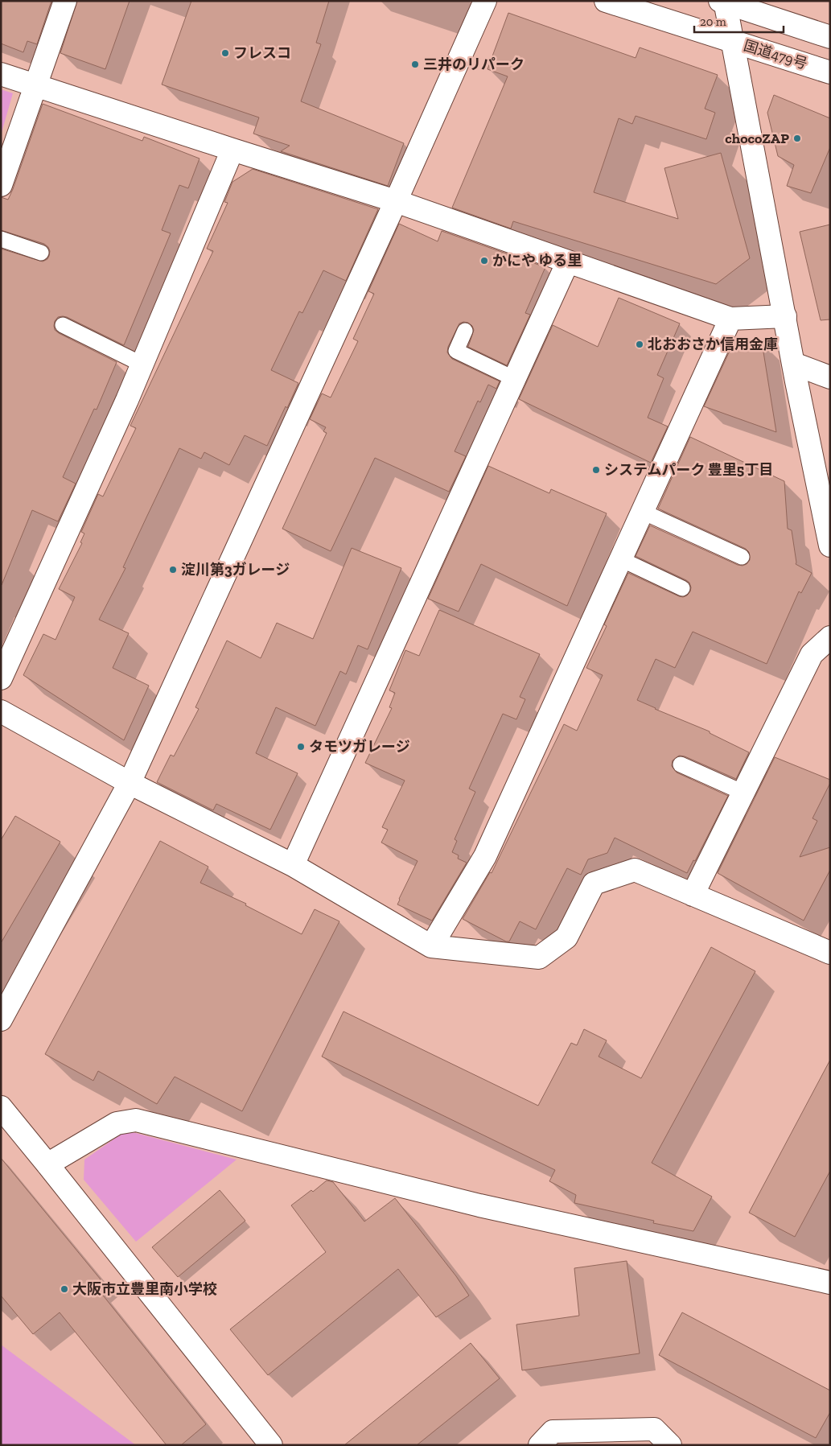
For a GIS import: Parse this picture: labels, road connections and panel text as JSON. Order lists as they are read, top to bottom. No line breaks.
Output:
{"streets":{"main road":["国道479号"]},"places":["フレスコ","三井のリパーク","chocoZAP","かにや ゆる里","北おおさか信用金庫","システムパーク 豊里5丁目","淀川第3ガレージ","タモツガレージ","大阪市立豊里南小学校"],"scale_bar":"20 m"}
